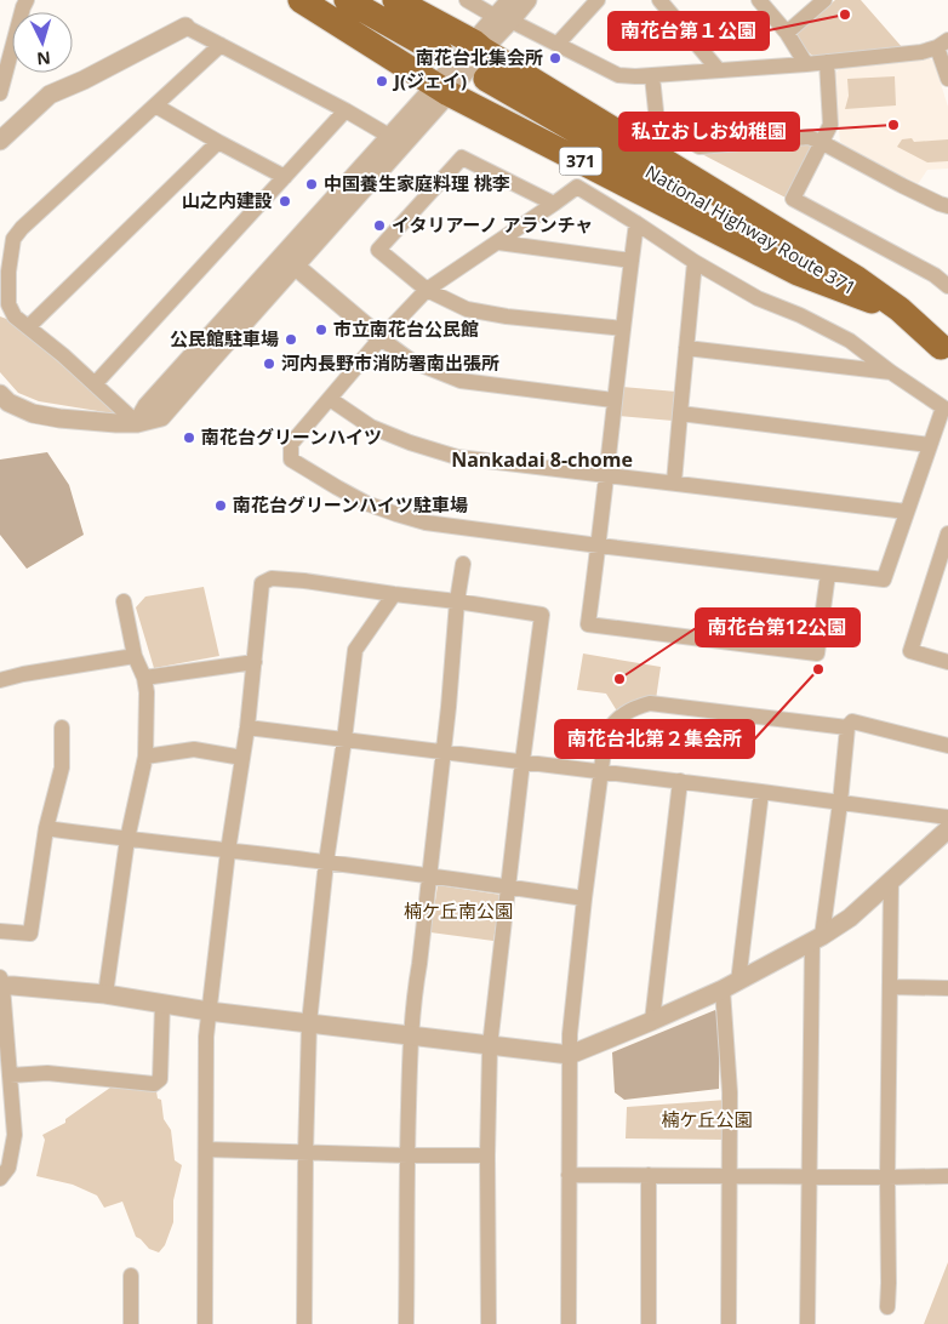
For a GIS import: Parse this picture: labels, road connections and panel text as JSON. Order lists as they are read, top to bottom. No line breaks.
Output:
{"streets":{"highway":["371","National Highway Route 371"]},"crossings":[["371","National Highway Route 371"]],"districts":["Nankadai 8-chome"],"parks":["楠ケ丘南公園","楠ケ丘公園"],"places":["南花台第１公園","南花台北集会所","J(ジェイ)","私立おしお幼稚園","中国養生家庭料理 桃李","山之内建設","イタリアーノ アランチャ","市立南花台公民館","公民館駐車場","河内長野市消防署南出張所","南花台グリーンハイツ","南花台グリーンハイツ駐車場","南花台北第２集会所","南花台第12公園"],"north":"bottom"}
